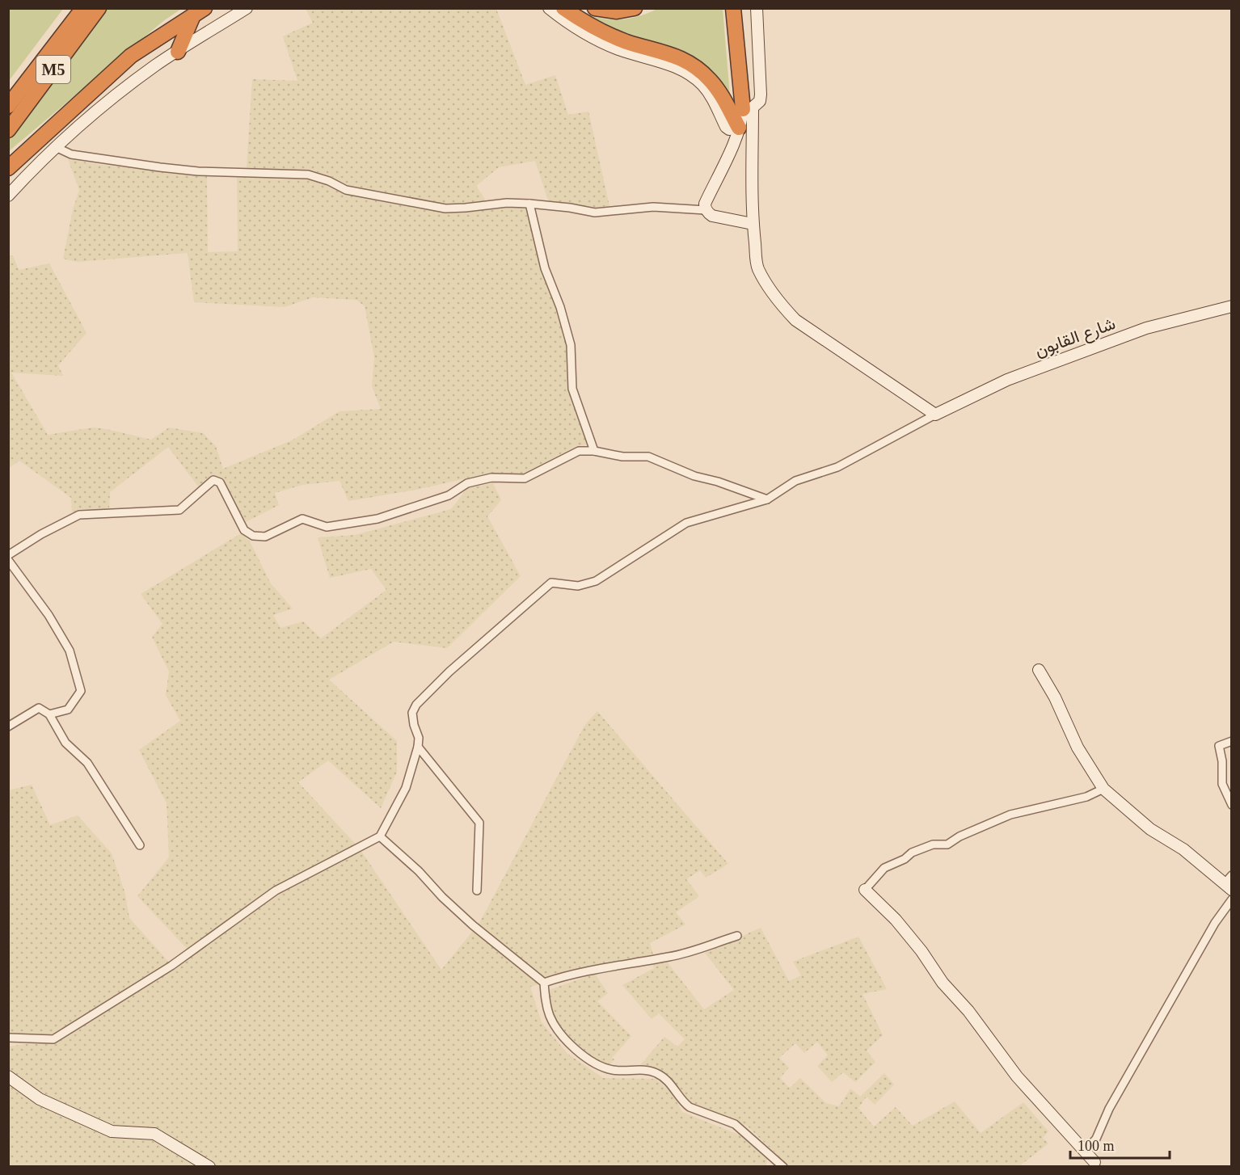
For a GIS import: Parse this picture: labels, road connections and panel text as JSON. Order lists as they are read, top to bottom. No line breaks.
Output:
{"streets":{"highway":["M5"],"street":["شارع القابون"]},"scale_bar":"100 m"}
